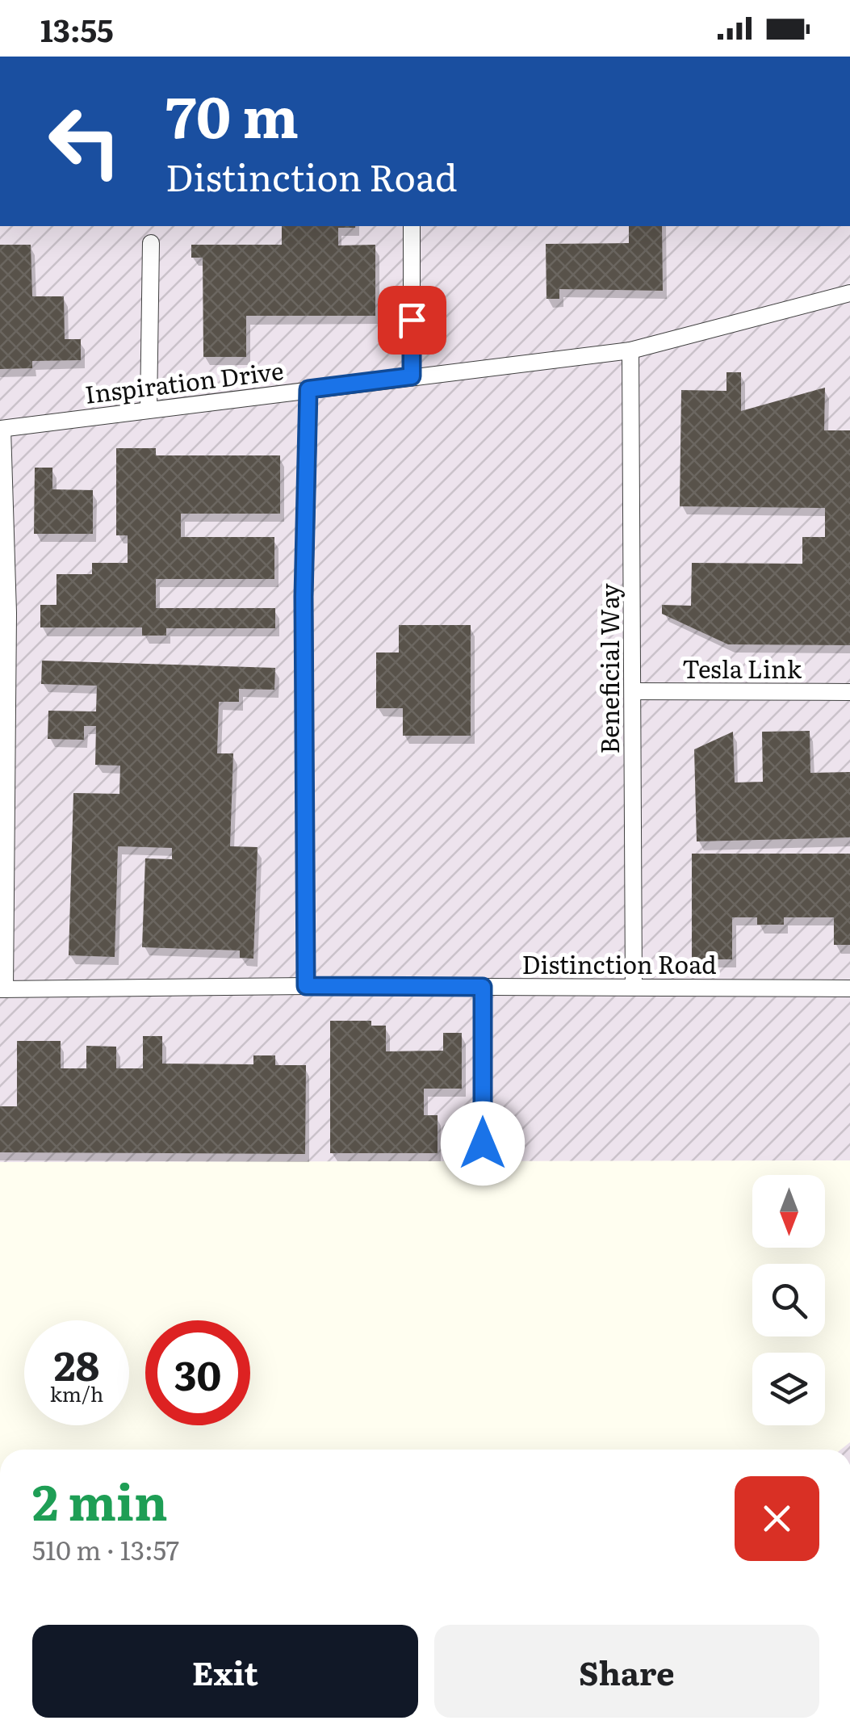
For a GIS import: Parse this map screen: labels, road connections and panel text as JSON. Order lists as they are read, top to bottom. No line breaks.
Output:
{"streets":{"street":["Inspiration Drive","Tesla Link","Beneficial Way","Distinction Road"]},"crossings":[["Inspiration Drive","Beneficial Way"],["Tesla Link","Beneficial Way"],["Beneficial Way","Distinction Road"]],"north":"bottom","page":{"status":"13:55","turn":["70 m","Distinction Road"],"speed":"28 km/h","limit":"30","heading":["2 min","510 m · 13:57"],"buttons":["Exit","Share"]}}
